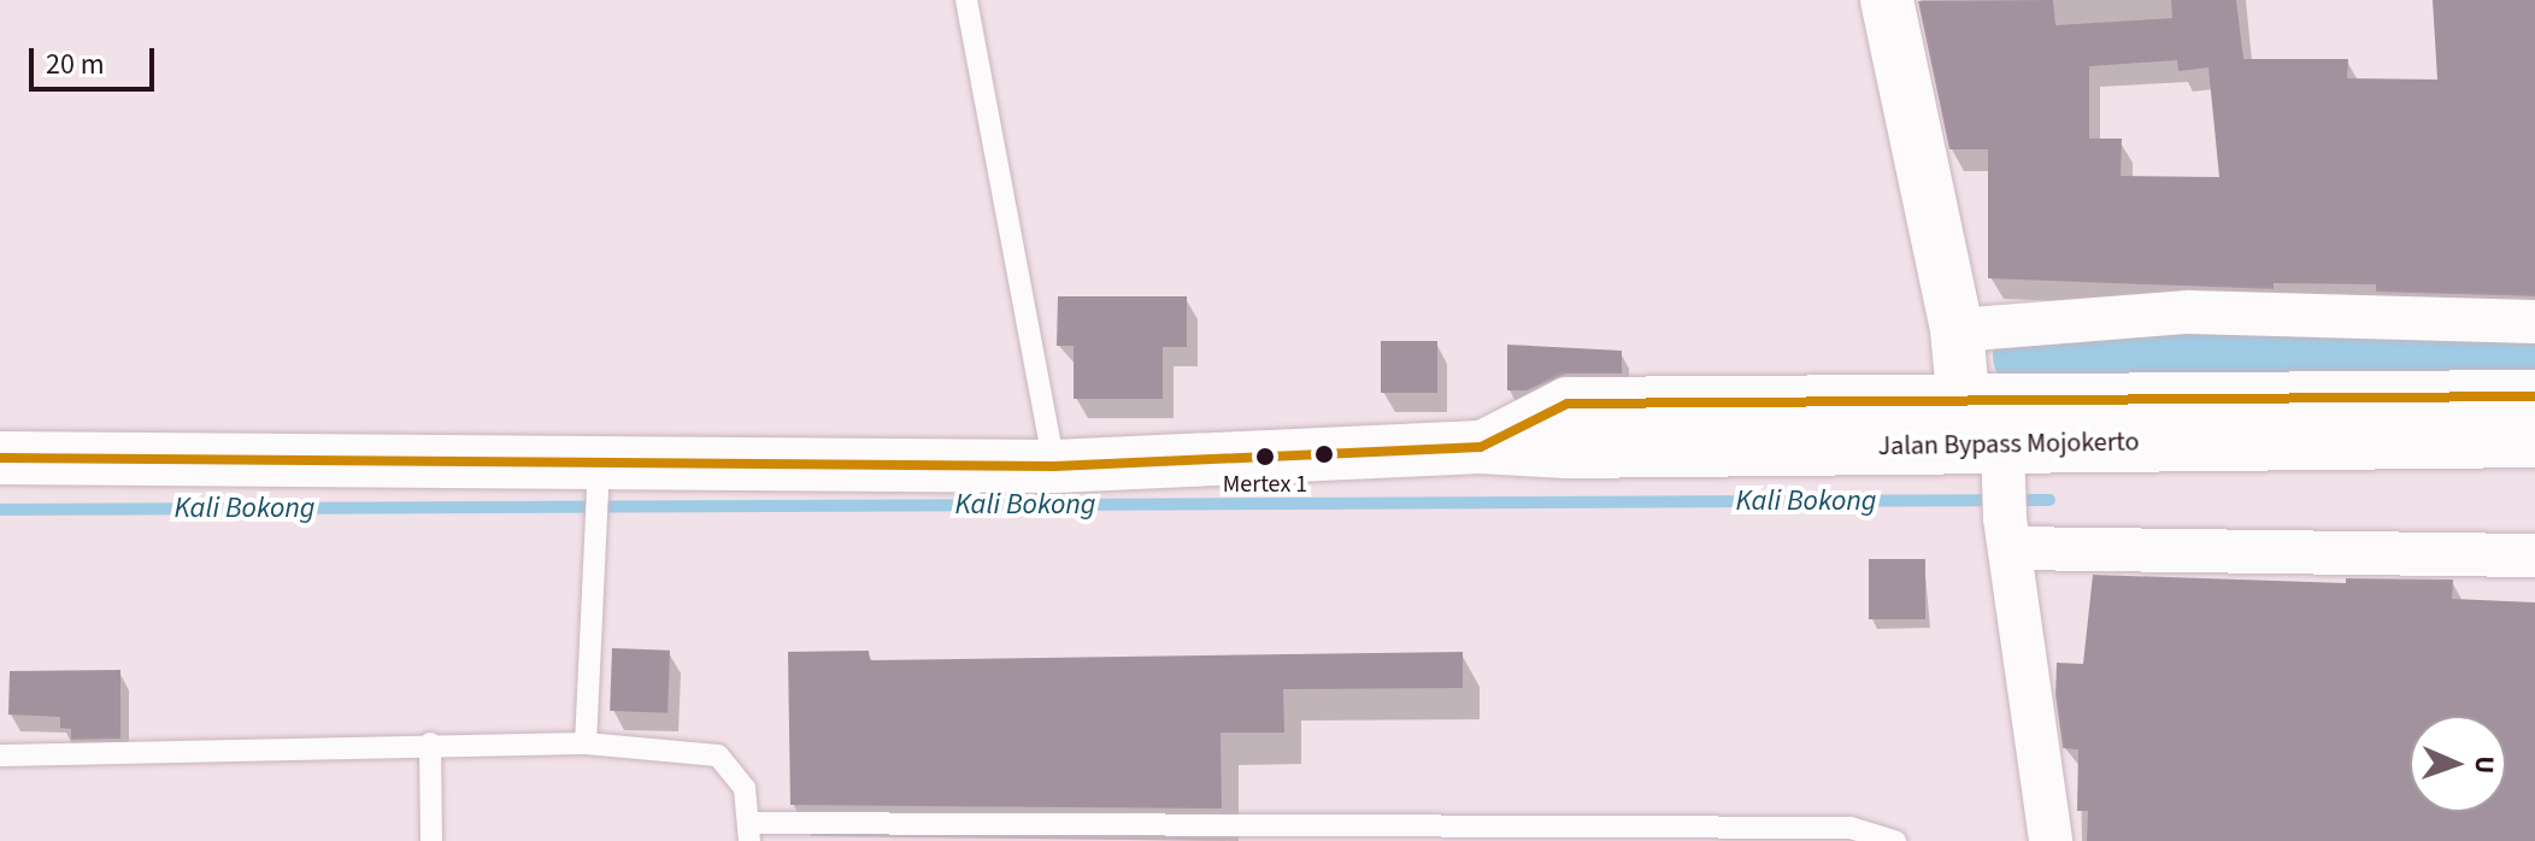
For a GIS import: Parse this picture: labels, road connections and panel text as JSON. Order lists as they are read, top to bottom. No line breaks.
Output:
{"streets":{"main road":["Jalan Bypass Mojokerto"]},"water":["Kali Bokong"],"places":["Mertex 1"],"scale_bar":"20 m","north":"right"}
